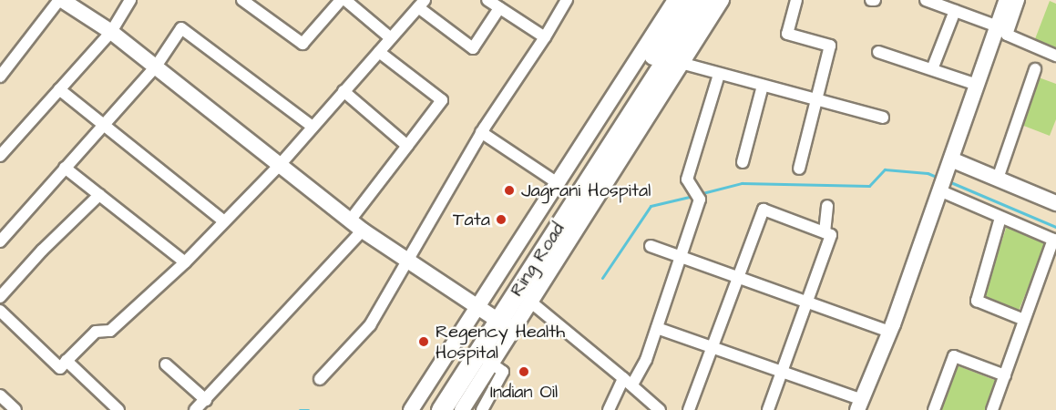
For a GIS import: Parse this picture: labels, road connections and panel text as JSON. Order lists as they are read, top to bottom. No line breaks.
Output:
{"streets":{"highway":["Ring Road"]},"places":["Jagrani Hospital","Tata","Regency Health Hospital","Indian Oil"]}
